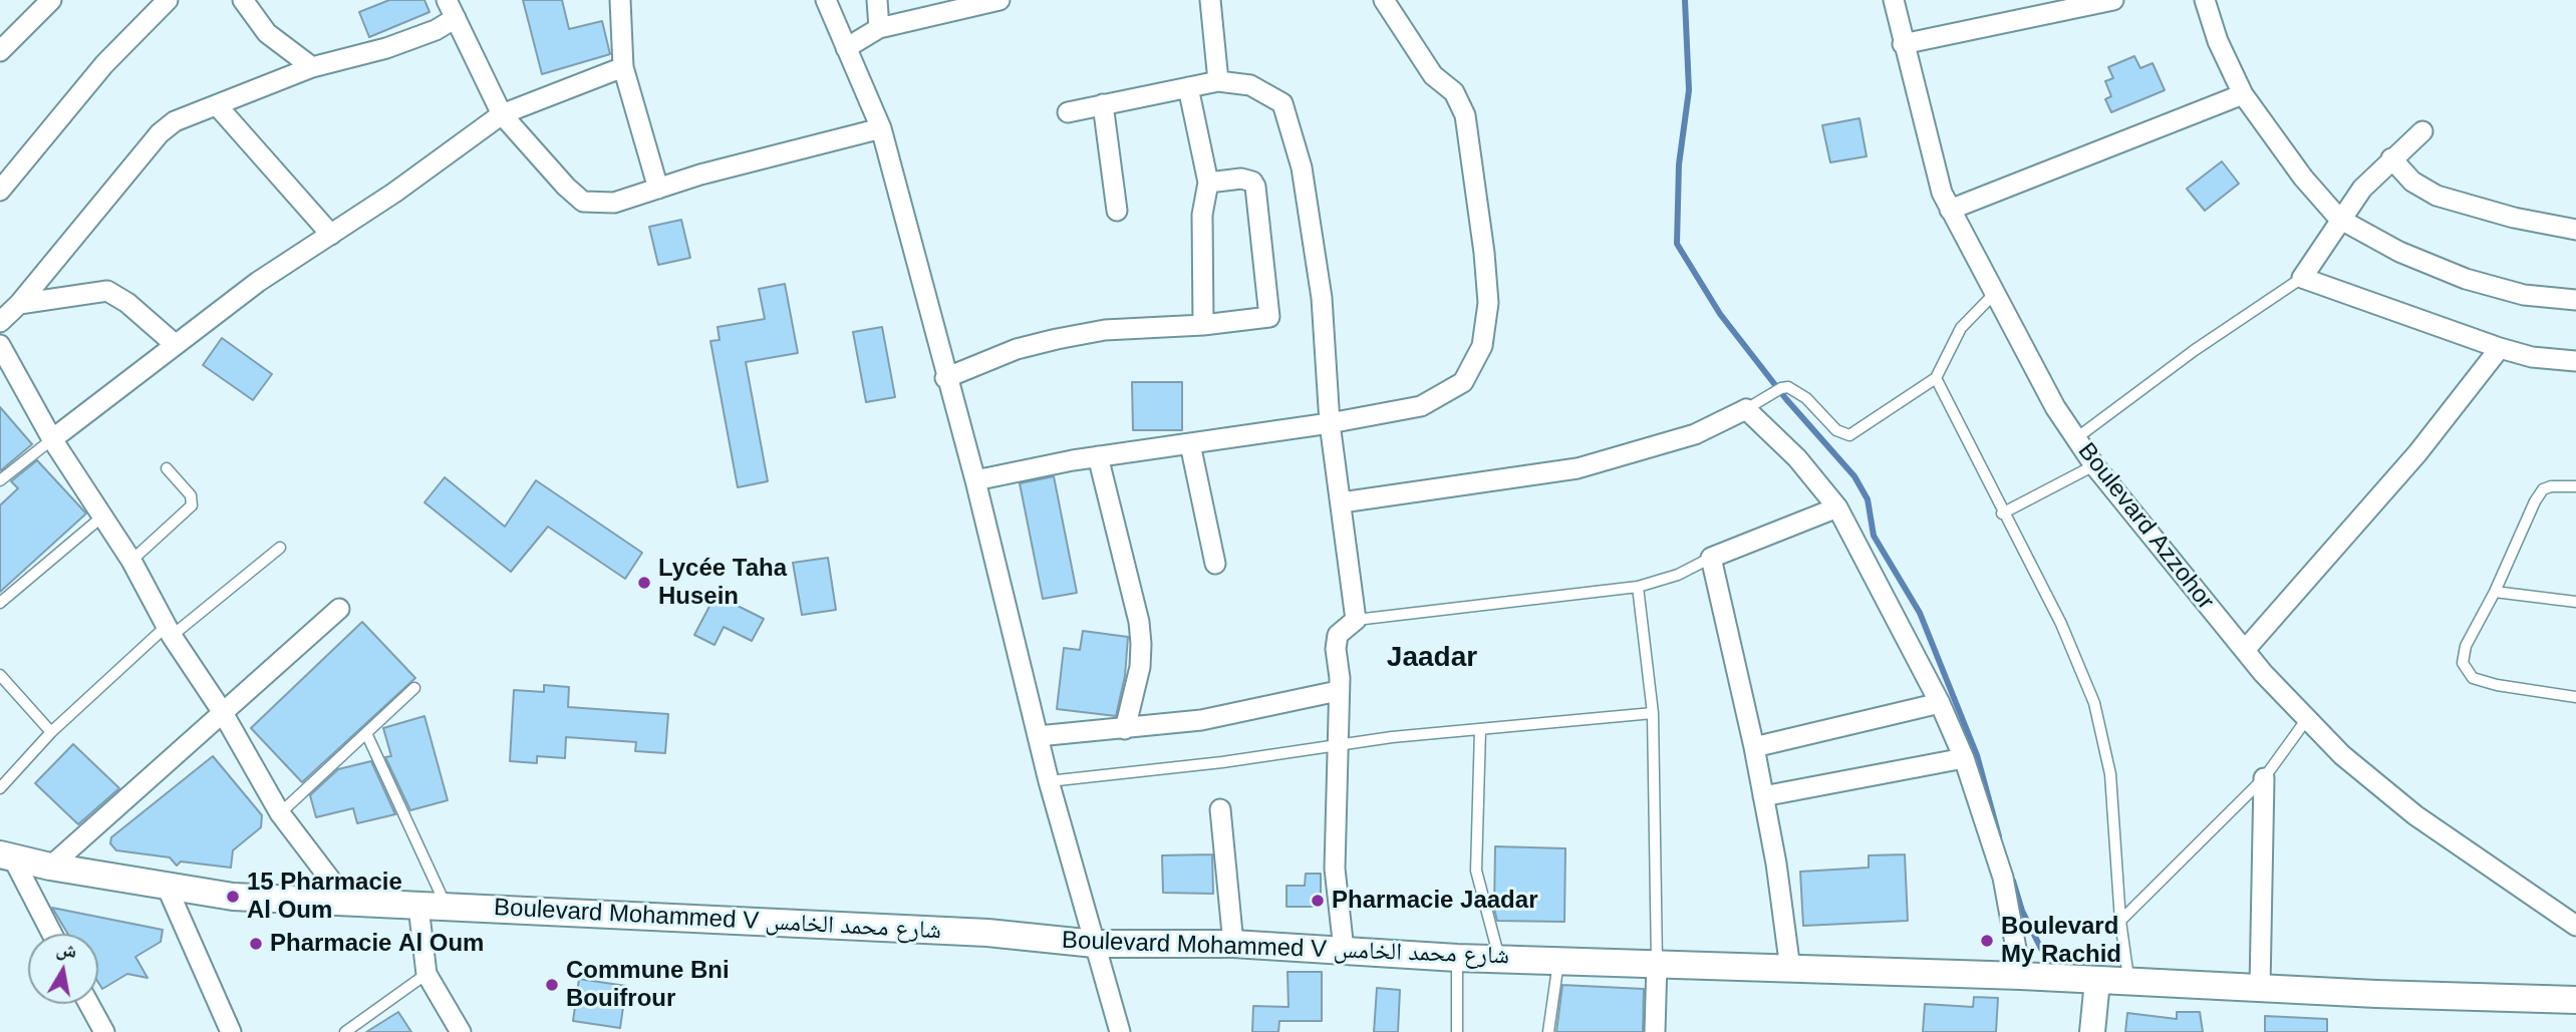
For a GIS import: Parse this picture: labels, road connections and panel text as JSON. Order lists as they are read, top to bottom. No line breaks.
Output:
{"streets":{"main road":["Boulevard Mohammed V شارع محمد الخامس"],"street":["Boulevard Azzohor"]},"districts":["Jaadar"],"places":["Lycée Taha Husein","15 Pharmacie Al Oum","Pharmacie Jaadar","Boulevard My Rachid","Pharmacie Al Oum","Commune Bni Bouifrour"],"north":"top"}
